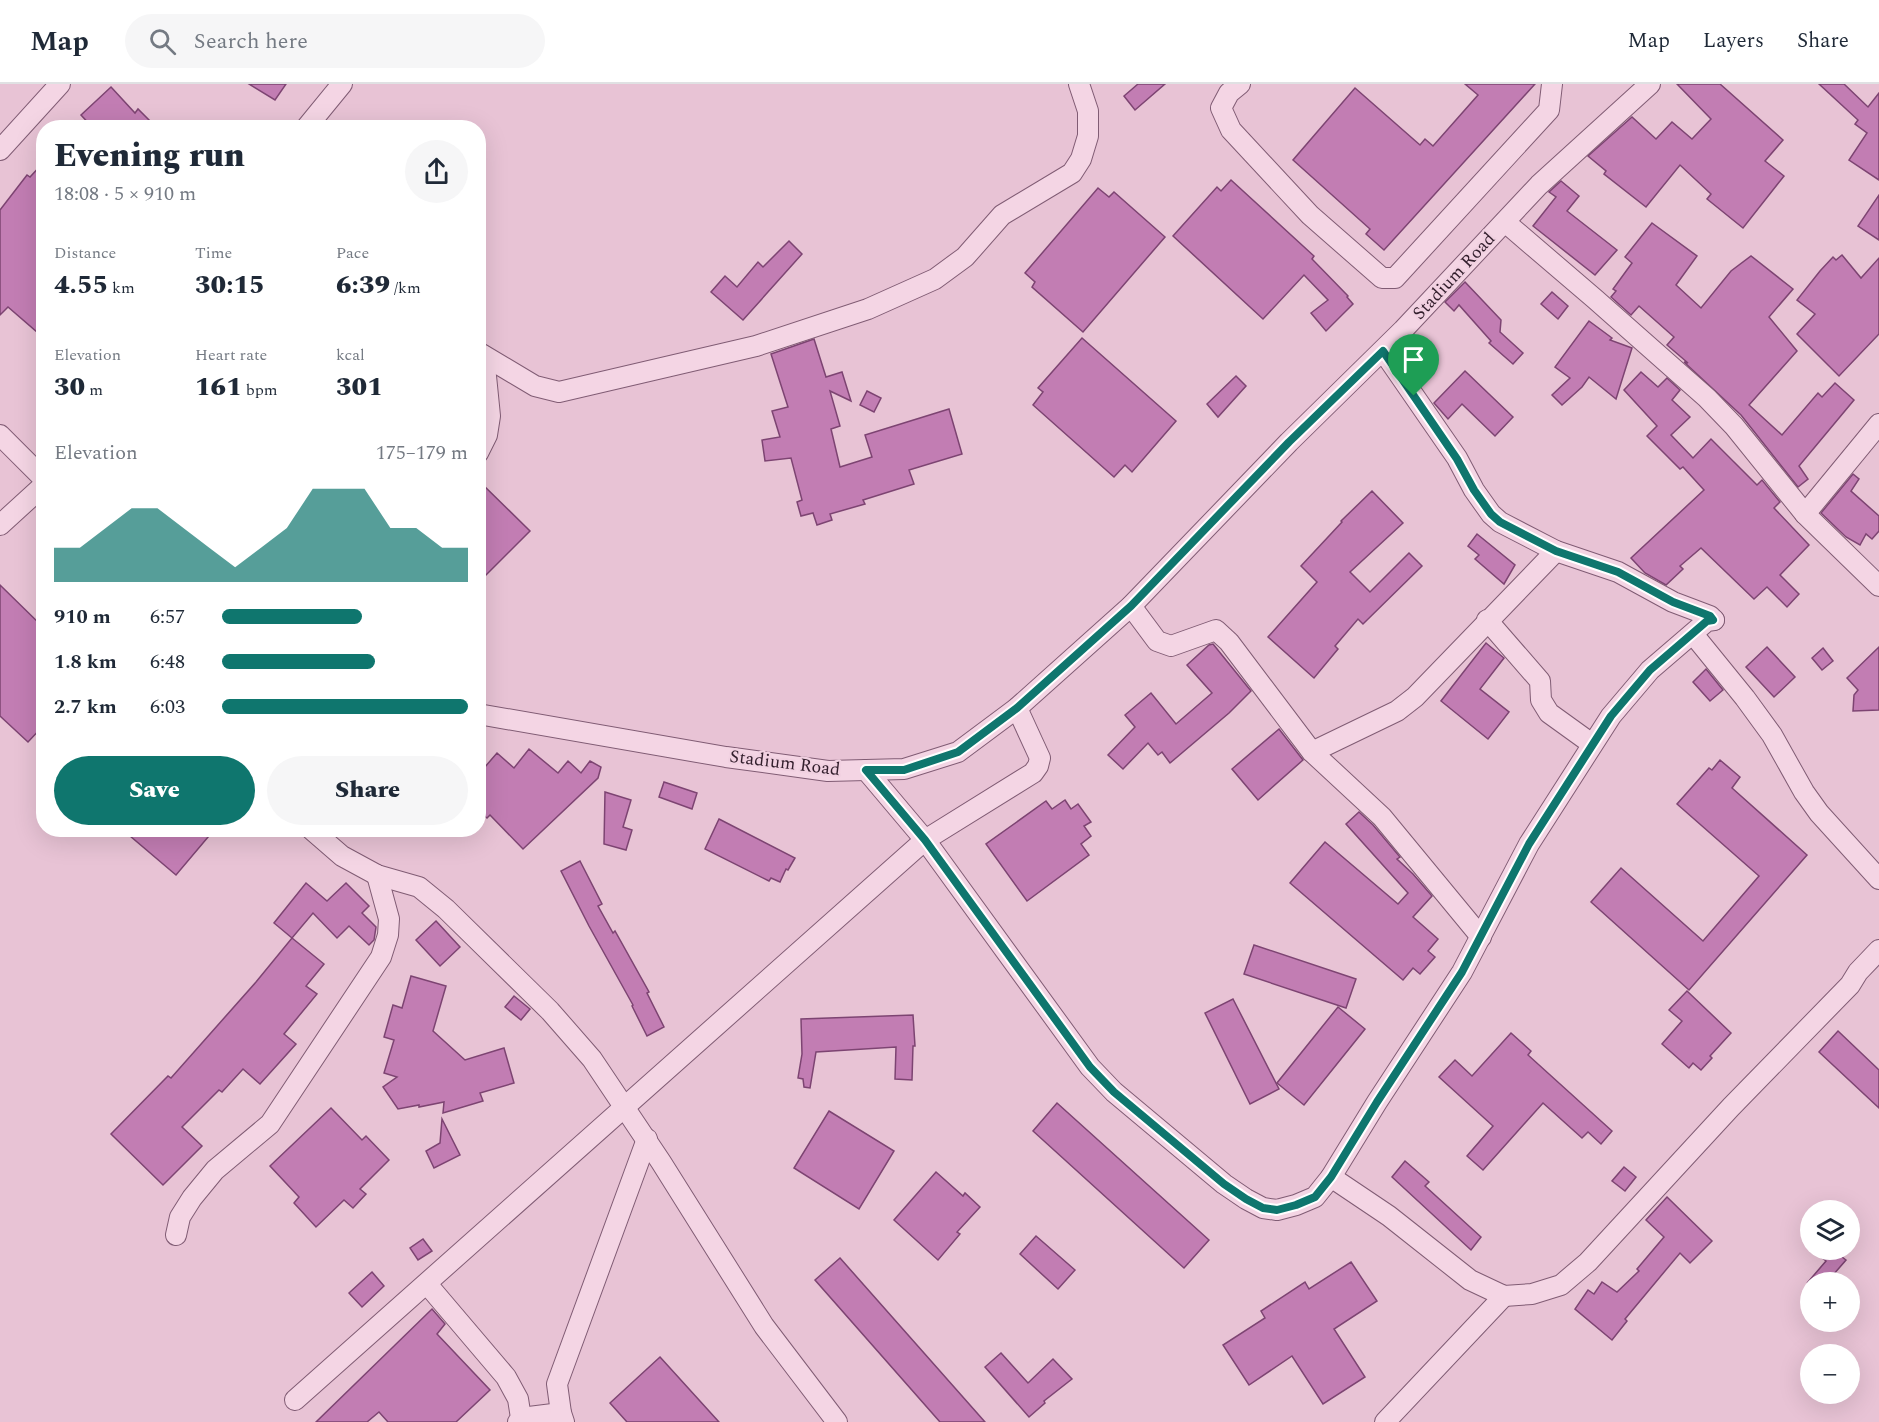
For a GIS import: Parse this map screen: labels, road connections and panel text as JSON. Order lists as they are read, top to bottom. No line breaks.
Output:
{"streets":{"street":["Stadium Road"]},"page":{"header":"Map","search":"Search here","nav":["Map","Layers","Share"],"heading":["Evening run","18:08 · 5 × 910 m"],"stats":[["Distance","4.55 km"],["Time","30:15"],["Pace","6:39 /km"],["Elevation","30 m"],["Heart rate","161 bpm"],["kcal","301"]],"chart":["Elevation","175–179 m"],"list":[{"name":"910 m","note":"6:57"},{"name":"1.8 km","note":"6:48"},{"name":"2.7 km","note":"6:03"}],"buttons":["Save","Share"],"map_buttons":["+","−"]}}
